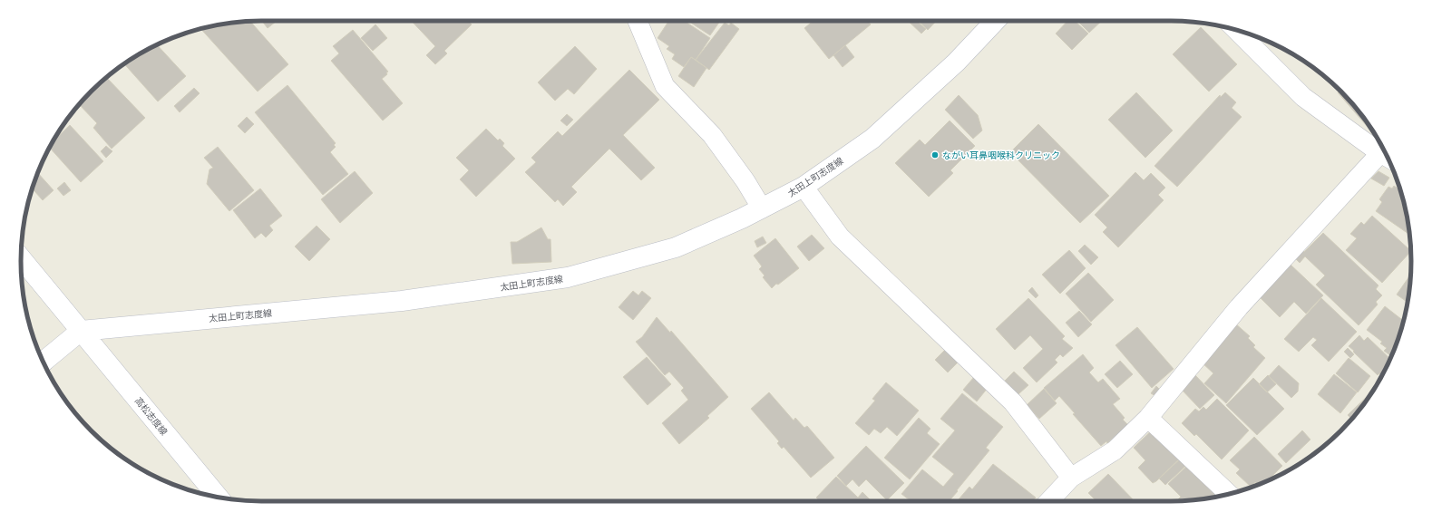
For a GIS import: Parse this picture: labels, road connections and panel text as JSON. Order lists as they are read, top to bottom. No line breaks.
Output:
{"streets":{"main road":["太田上町志度線","高松志度線"]},"crossings":[["太田上町志度線","高松志度線"]],"places":["ながい耳鼻咽喉科クリニック"]}
